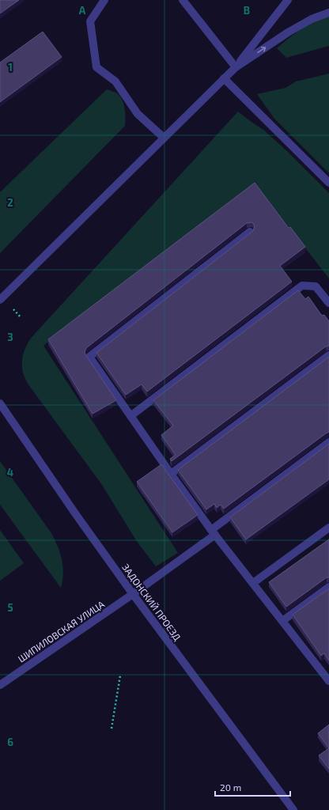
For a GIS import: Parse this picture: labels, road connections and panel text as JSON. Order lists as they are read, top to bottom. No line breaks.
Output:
{"streets":{"street":["ЗАДОНСКИЙ ПРОЕЗД","ШИПИЛОВСКАЯ УЛИЦА"]},"crossings":[["ЗАДОНСКИЙ ПРОЕЗД","ШИПИЛОВСКАЯ УЛИЦА"]],"scale_bar":"20 m","grid":{"columns":["A","B"],"rows":["1","2","3","4","5","6"]}}
